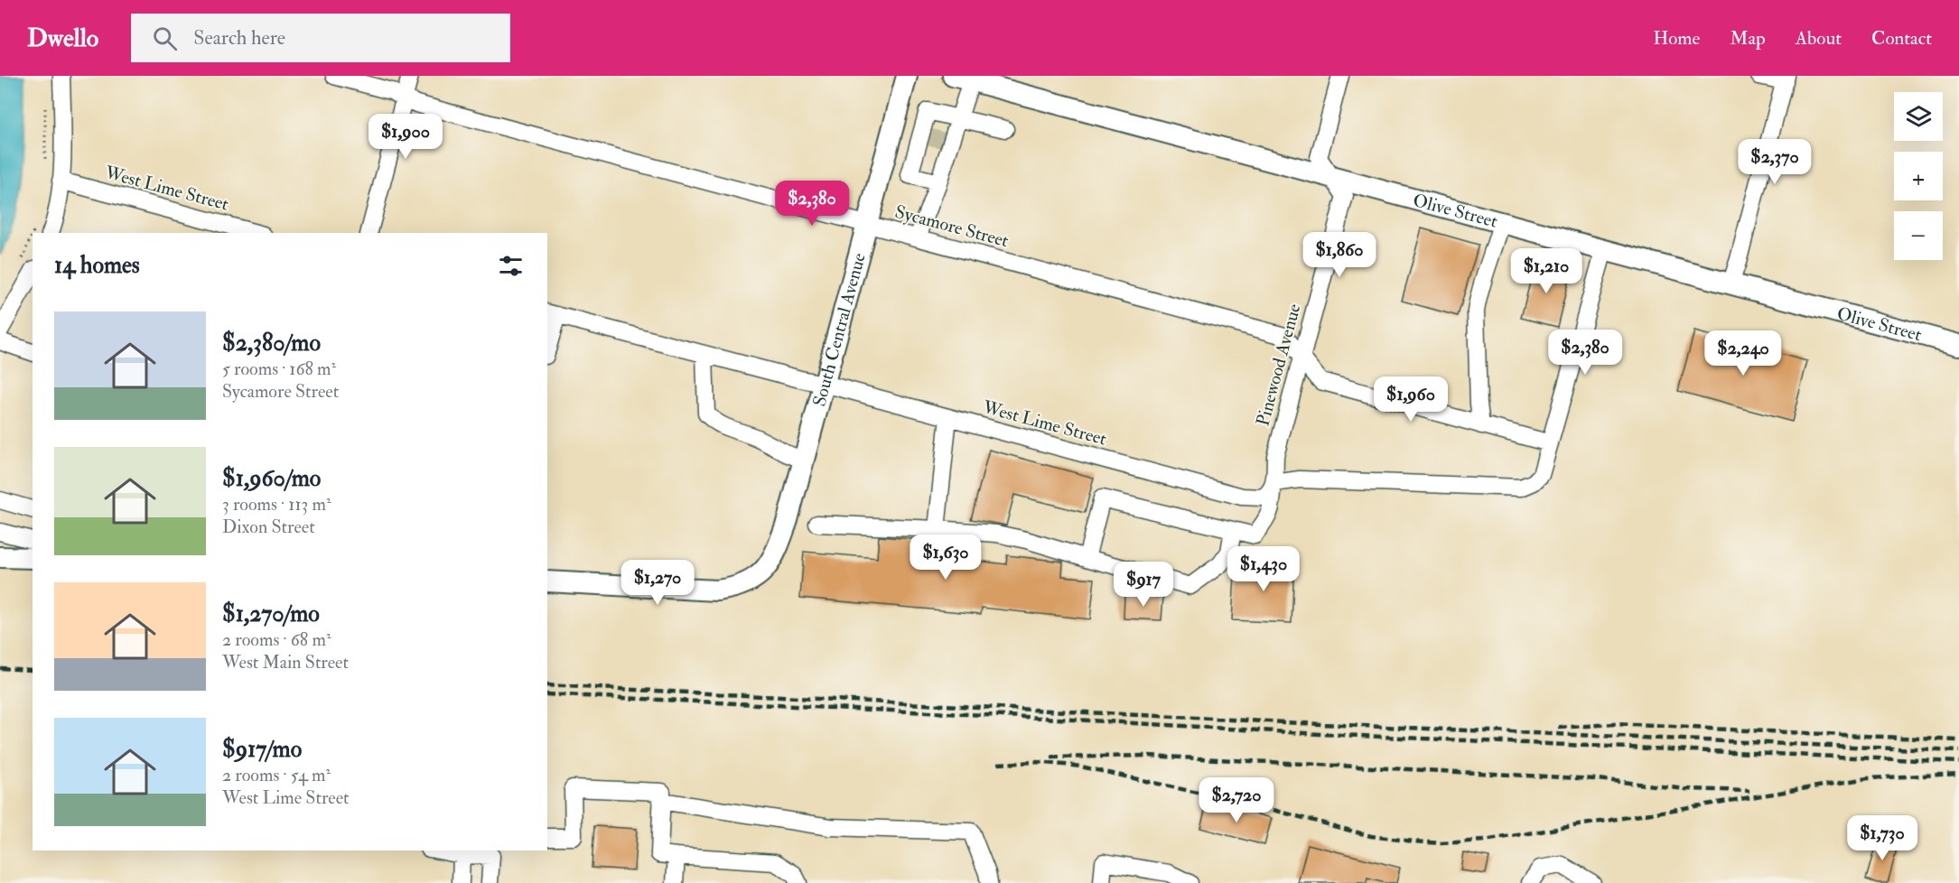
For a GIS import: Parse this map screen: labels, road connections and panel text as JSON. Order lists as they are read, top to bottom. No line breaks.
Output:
{"streets":{"main road":["Olive Street","South Central Avenue"],"street":["West Lime Street","Sycamore Street","Pinewood Avenue"]},"crossings":[["West Lime Street","Sycamore Street"],["West Lime Street","South Central Avenue"],["West Lime Street","Pinewood Avenue"],["Olive Street","Pinewood Avenue"],["Sycamore Street","South Central Avenue"],["Sycamore Street","Pinewood Avenue"]],"page":{"header":"Dwello","search":"Search here","nav":["Home","Map","About","Contact"],"map_buttons":["+","−"],"price":["$1,900","$2,370","$2,380","$1,860","$1,210","$2,380","$2,240","$1,960","$1,630","$1,430","$1,270","$917","$2,720","$1,730"],"heading":"14 homes","list":[{"name":"$2,380/mo","note":"5 rooms · 168 m² · Sycamore Street"},{"name":"$1,960/mo","note":"3 rooms · 113 m² · Dixon Street"},{"name":"$1,270/mo","note":"2 rooms · 68 m² · West Main Street"},{"name":"$917/mo","note":"2 rooms · 54 m² · West Lime Street"}]}}
